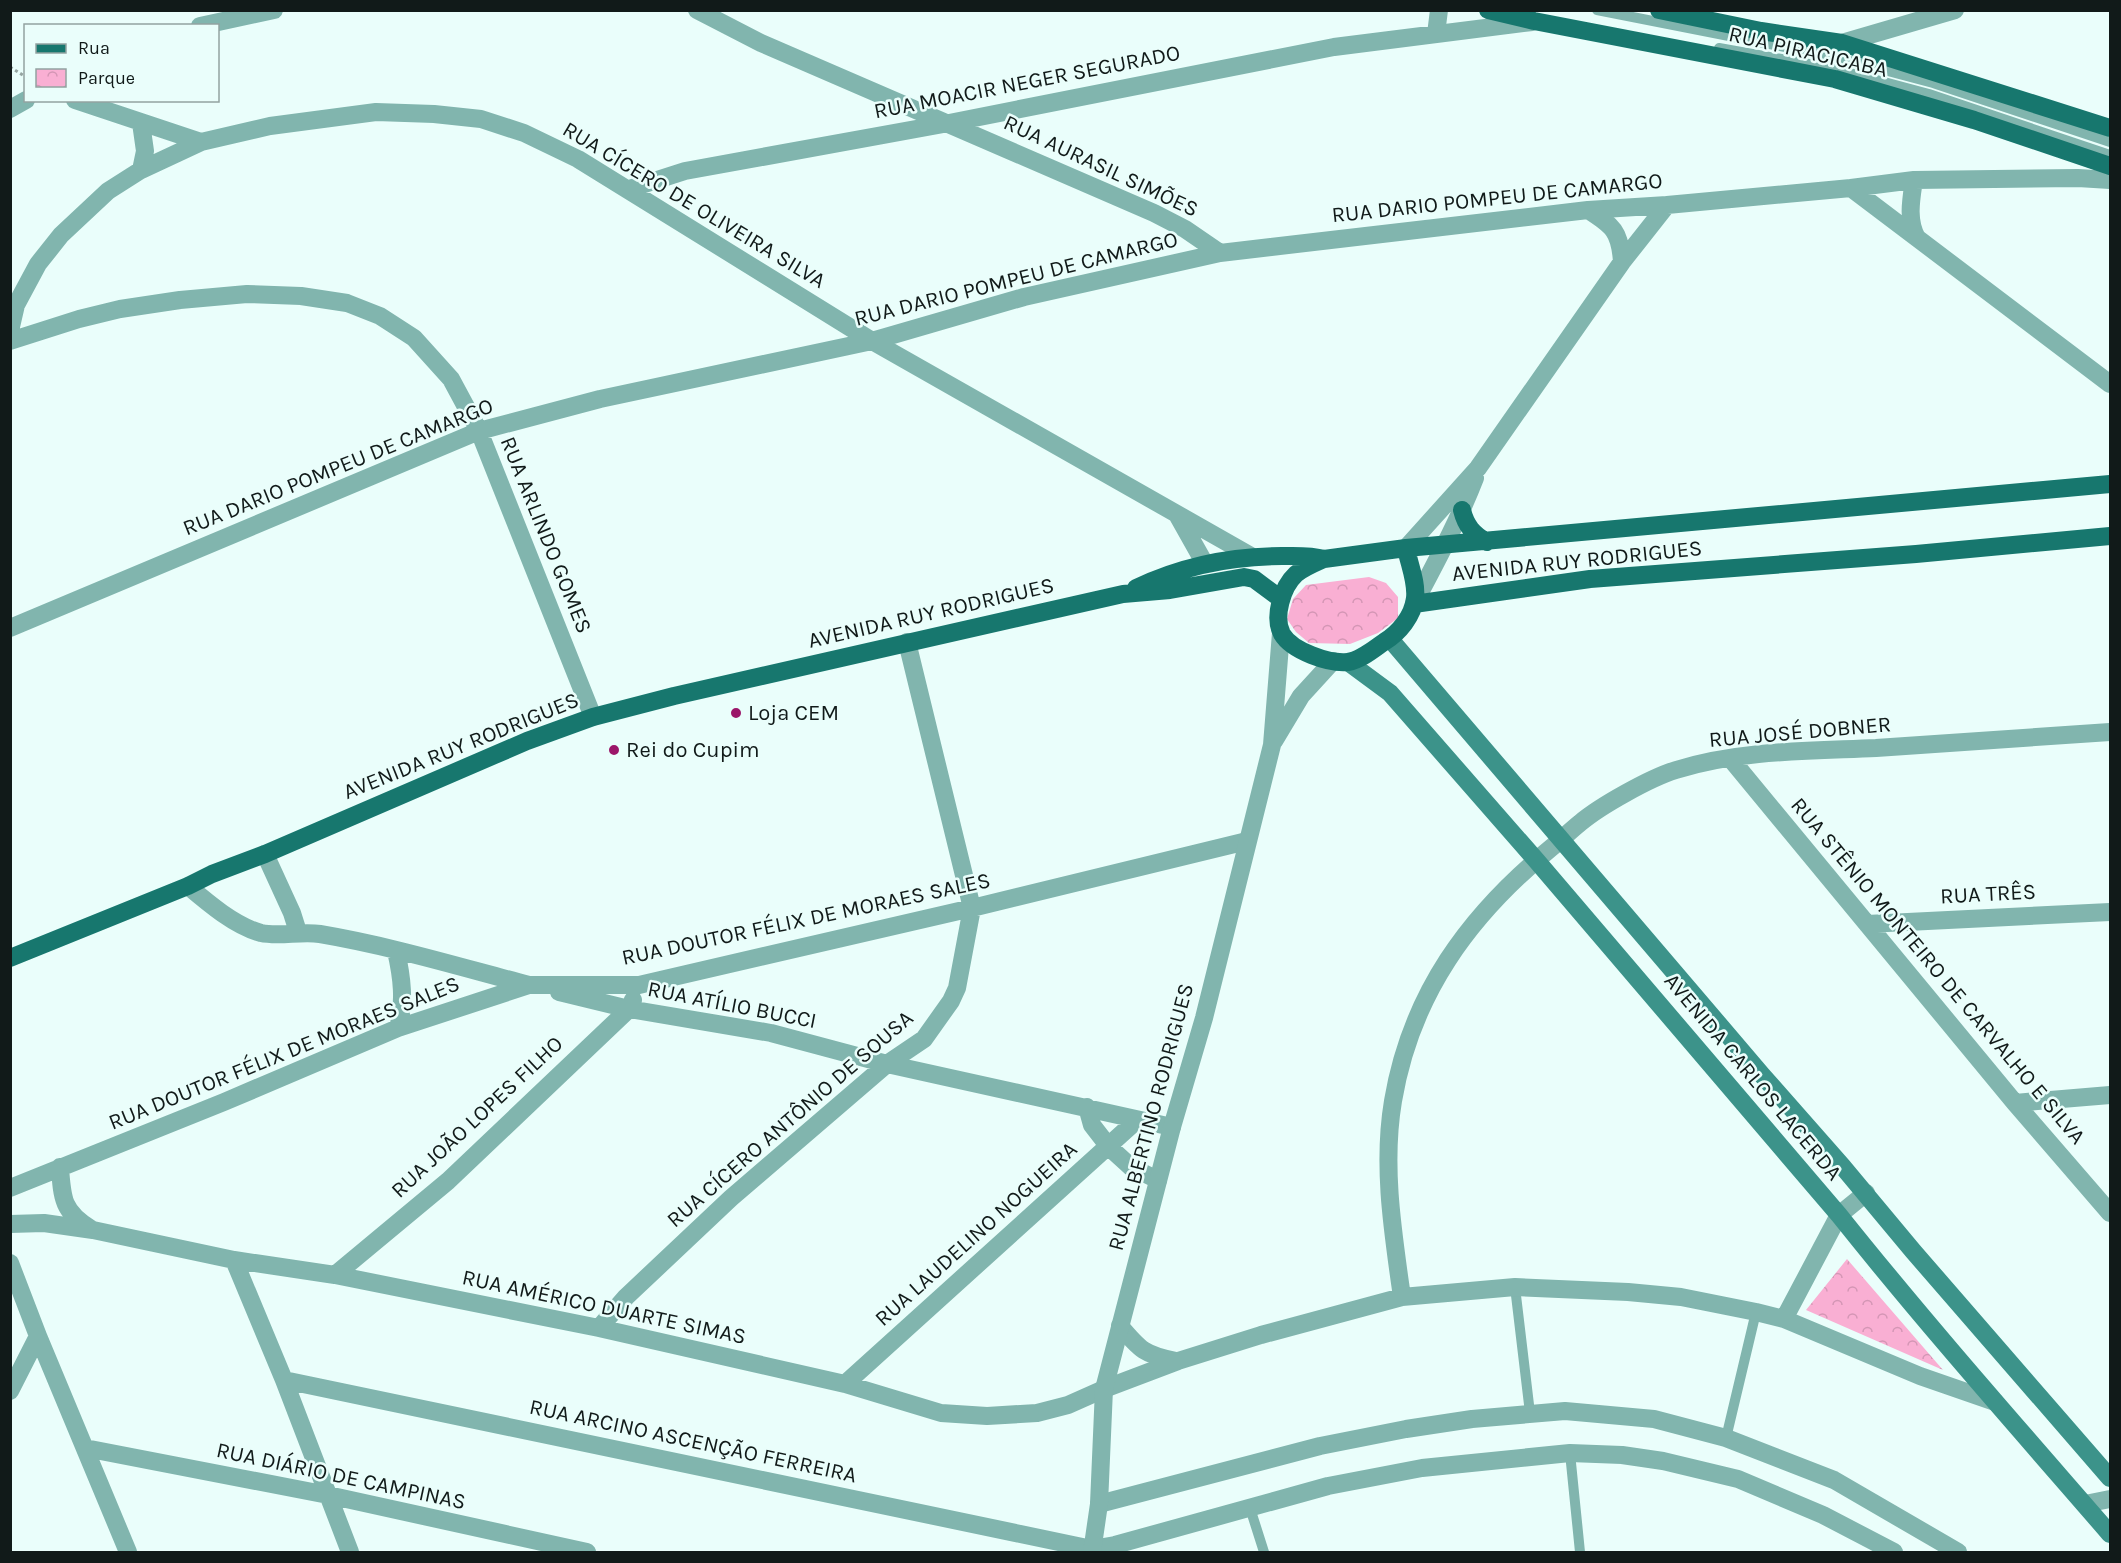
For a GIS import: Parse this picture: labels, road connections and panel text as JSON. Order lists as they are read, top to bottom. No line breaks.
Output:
{"streets":{"main road":["RUA PIRACICABA","AVENIDA RUY RODRIGUES","AVENIDA CARLOS LACERDA"],"street":["RUA MOACIR NEGER SEGURADO","RUA AURASIL SIMÕES","RUA DARIO POMPEU DE CAMARGO","RUA CÍCERO DE OLIVEIRA SILVA","RUA ARLINDO GOMES","RUA JOSÉ DOBNER","RUA TRÊS","RUA DOUTOR FÉLIX DE MORAES SALES","RUA STÊNIO MONTEIRO DE CARVALHO E SILVA","RUA ATÍLIO BUCCI","RUA JOÃO LOPES FILHO","RUA ALBERTINO RODRIGUES","RUA CÍCERO ANTÔNIO DE SOUSA","RUA LAUDELINO NOGUEIRA","RUA AMÉRICO DUARTE SIMAS","RUA ARCINO ASCENÇÃO FERREIRA","RUA DIÁRIO DE CAMPINAS"]},"crossings":[["RUA PIRACICABA","RUA MOACIR NEGER SEGURADO"],["RUA MOACIR NEGER SEGURADO","RUA AURASIL SIMÕES"],["RUA MOACIR NEGER SEGURADO","RUA CÍCERO DE OLIVEIRA SILVA"],["RUA AURASIL SIMÕES","RUA DARIO POMPEU DE CAMARGO"],["RUA DARIO POMPEU DE CAMARGO","RUA CÍCERO DE OLIVEIRA SILVA"],["RUA DARIO POMPEU DE CAMARGO","RUA ARLINDO GOMES"],["RUA CÍCERO DE OLIVEIRA SILVA","AVENIDA RUY RODRIGUES"],["RUA ARLINDO GOMES","AVENIDA RUY RODRIGUES"],["AVENIDA RUY RODRIGUES","RUA ATÍLIO BUCCI"],["AVENIDA RUY RODRIGUES","AVENIDA CARLOS LACERDA"],["AVENIDA RUY RODRIGUES","RUA ALBERTINO RODRIGUES"],["AVENIDA RUY RODRIGUES","RUA CÍCERO ANTÔNIO DE SOUSA"],["RUA JOSÉ DOBNER","RUA STÊNIO MONTEIRO DE CARVALHO E SILVA"],["RUA JOSÉ DOBNER","AVENIDA CARLOS LACERDA"],["RUA JOSÉ DOBNER","RUA AMÉRICO DUARTE SIMAS"],["RUA TRÊS","RUA STÊNIO MONTEIRO DE CARVALHO E SILVA"],["RUA DOUTOR FÉLIX DE MORAES SALES","RUA ATÍLIO BUCCI"],["RUA DOUTOR FÉLIX DE MORAES SALES","RUA JOÃO LOPES FILHO"],["RUA DOUTOR FÉLIX DE MORAES SALES","RUA ALBERTINO RODRIGUES"],["RUA DOUTOR FÉLIX DE MORAES SALES","RUA CÍCERO ANTÔNIO DE SOUSA"],["RUA ATÍLIO BUCCI","RUA JOÃO LOPES FILHO"],["RUA ATÍLIO BUCCI","RUA ALBERTINO RODRIGUES"],["RUA ATÍLIO BUCCI","RUA CÍCERO ANTÔNIO DE SOUSA"],["RUA ATÍLIO BUCCI","RUA LAUDELINO NOGUEIRA"],["AVENIDA CARLOS LACERDA","RUA ALBERTINO RODRIGUES"],["AVENIDA CARLOS LACERDA","RUA AMÉRICO DUARTE SIMAS"],["RUA JOÃO LOPES FILHO","RUA AMÉRICO DUARTE SIMAS"],["RUA ALBERTINO RODRIGUES","RUA AMÉRICO DUARTE SIMAS"],["RUA ALBERTINO RODRIGUES","RUA ARCINO ASCENÇÃO FERREIRA"],["RUA CÍCERO ANTÔNIO DE SOUSA","RUA AMÉRICO DUARTE SIMAS"],["RUA LAUDELINO NOGUEIRA","RUA AMÉRICO DUARTE SIMAS"]],"places":["Loja CEM","Rei do Cupim"],"legend":["Rua","Parque"]}
